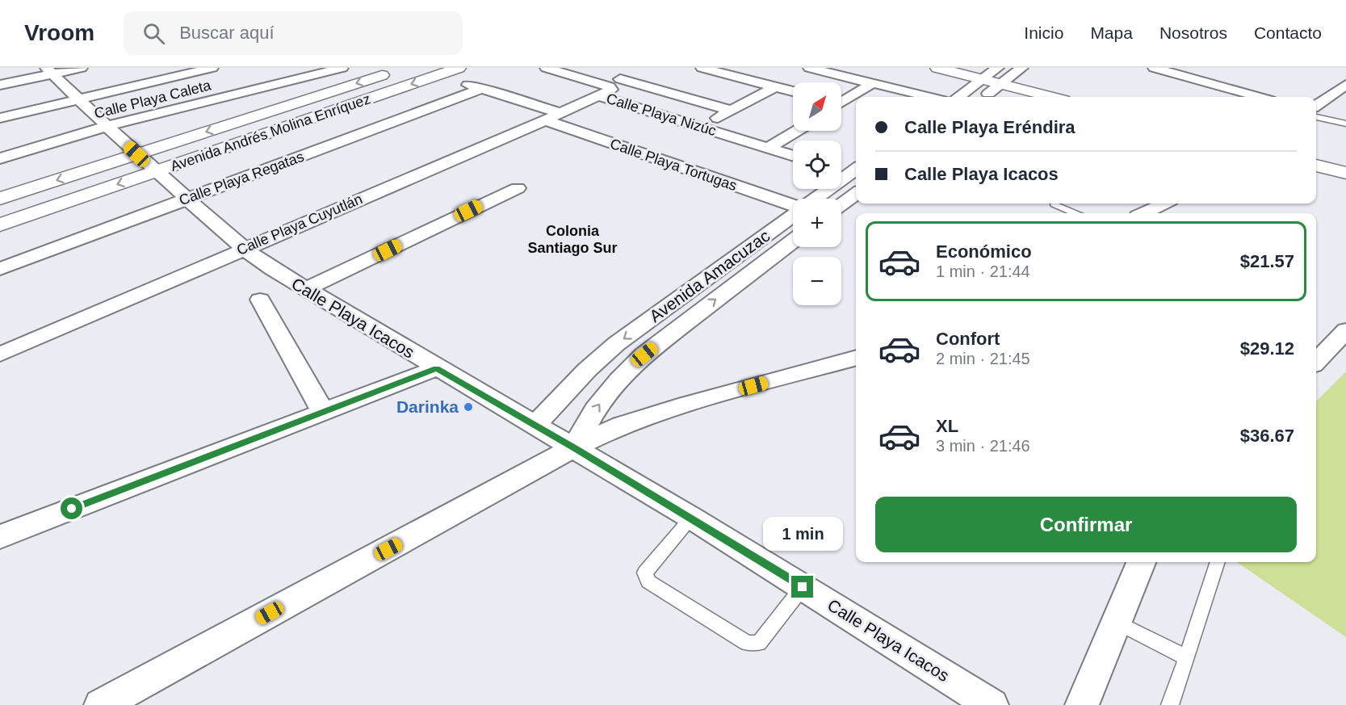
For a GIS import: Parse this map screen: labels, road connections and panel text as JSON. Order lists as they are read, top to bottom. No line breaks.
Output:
{"streets":{"main road":["Avenida Andrés Molina Enríquez"],"street":["Calle Playa Caleta","Calle Playa Nizúc","Calle Playa Tortugas","Calle Playa Regatas","Calle Playa Cuyutlán","Avenida Amacuzac","Calle Playa Icacos"]},"crossings":[["Calle Playa Caleta","Calle Playa Icacos"],["Calle Playa Nizúc","Calle Playa Cuyutlán"],["Avenida Andrés Molina Enríquez","Calle Playa Icacos"],["Calle Playa Tortugas","Calle Playa Cuyutlán"],["Calle Playa Regatas","Calle Playa Cuyutlán"],["Calle Playa Regatas","Calle Playa Icacos"],["Calle Playa Cuyutlán","Calle Playa Icacos"],["Avenida Amacuzac","Calle Playa Icacos"]],"one_way":["Avenida Andrés Molina Enríquez"],"districts":["Colonia Santiago Sur"],"places":["Darinka"],"north":"top right","page":{"header":"Vroom","search":"Buscar aquí","nav":["Inicio","Mapa","Nosotros","Contacto"],"map_buttons":["+","−"],"banner":["Calle Playa Eréndira","Calle Playa Icacos"],"list":[{"name":"Económico","note":"1 min · 21:44","value":"$21.57"},{"name":"Confort","note":"2 min · 21:45","value":"$29.12"},{"name":"XL","note":"3 min · 21:46","value":"$36.67"}],"buttons":"Confirmar","bubble":"1 min"}}
